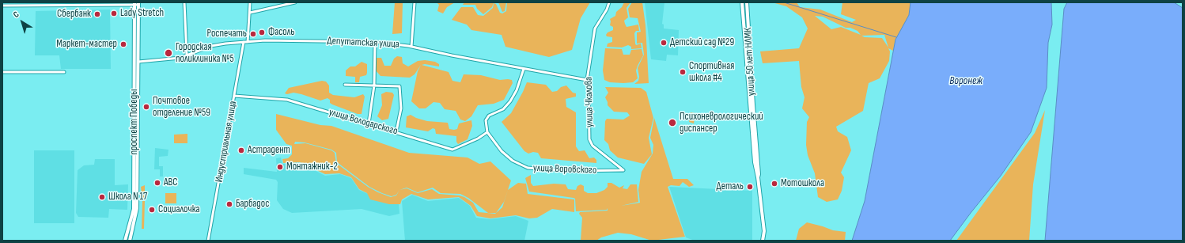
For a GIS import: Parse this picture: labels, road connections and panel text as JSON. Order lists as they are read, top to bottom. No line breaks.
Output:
{"streets":{"main road":["улица 50 лет НЛМК","проспект Победы"],"street":["Депутатская улица","улица Чкалова","улица Володарского","Индустриальная улица","улица Воровского"]},"crossings":[["Депутатская улица","улица Чкалова"],["Депутатская улица","проспект Победы"],["Депутатская улица","Индустриальная улица"],["улица Чкалова","улица Воровского"],["улица Володарского","Индустриальная улица"],["улица Володарского","улица Воровского"]],"water":["Воронеж"],"places":["Lady Stretch","Сбербанк","Фасоль","Роспечать","Детский сад №29","Маркет-мастер","Городская поликлиника №5","Спортивная школа #4","Почтовое отделение №59","Психоневрологический диспансер","Астрадент","Монтажник-2","АВС","Мотошкола","Деталь","Школа N 17","Барбадос","Социалочка"],"north":"top left"}
